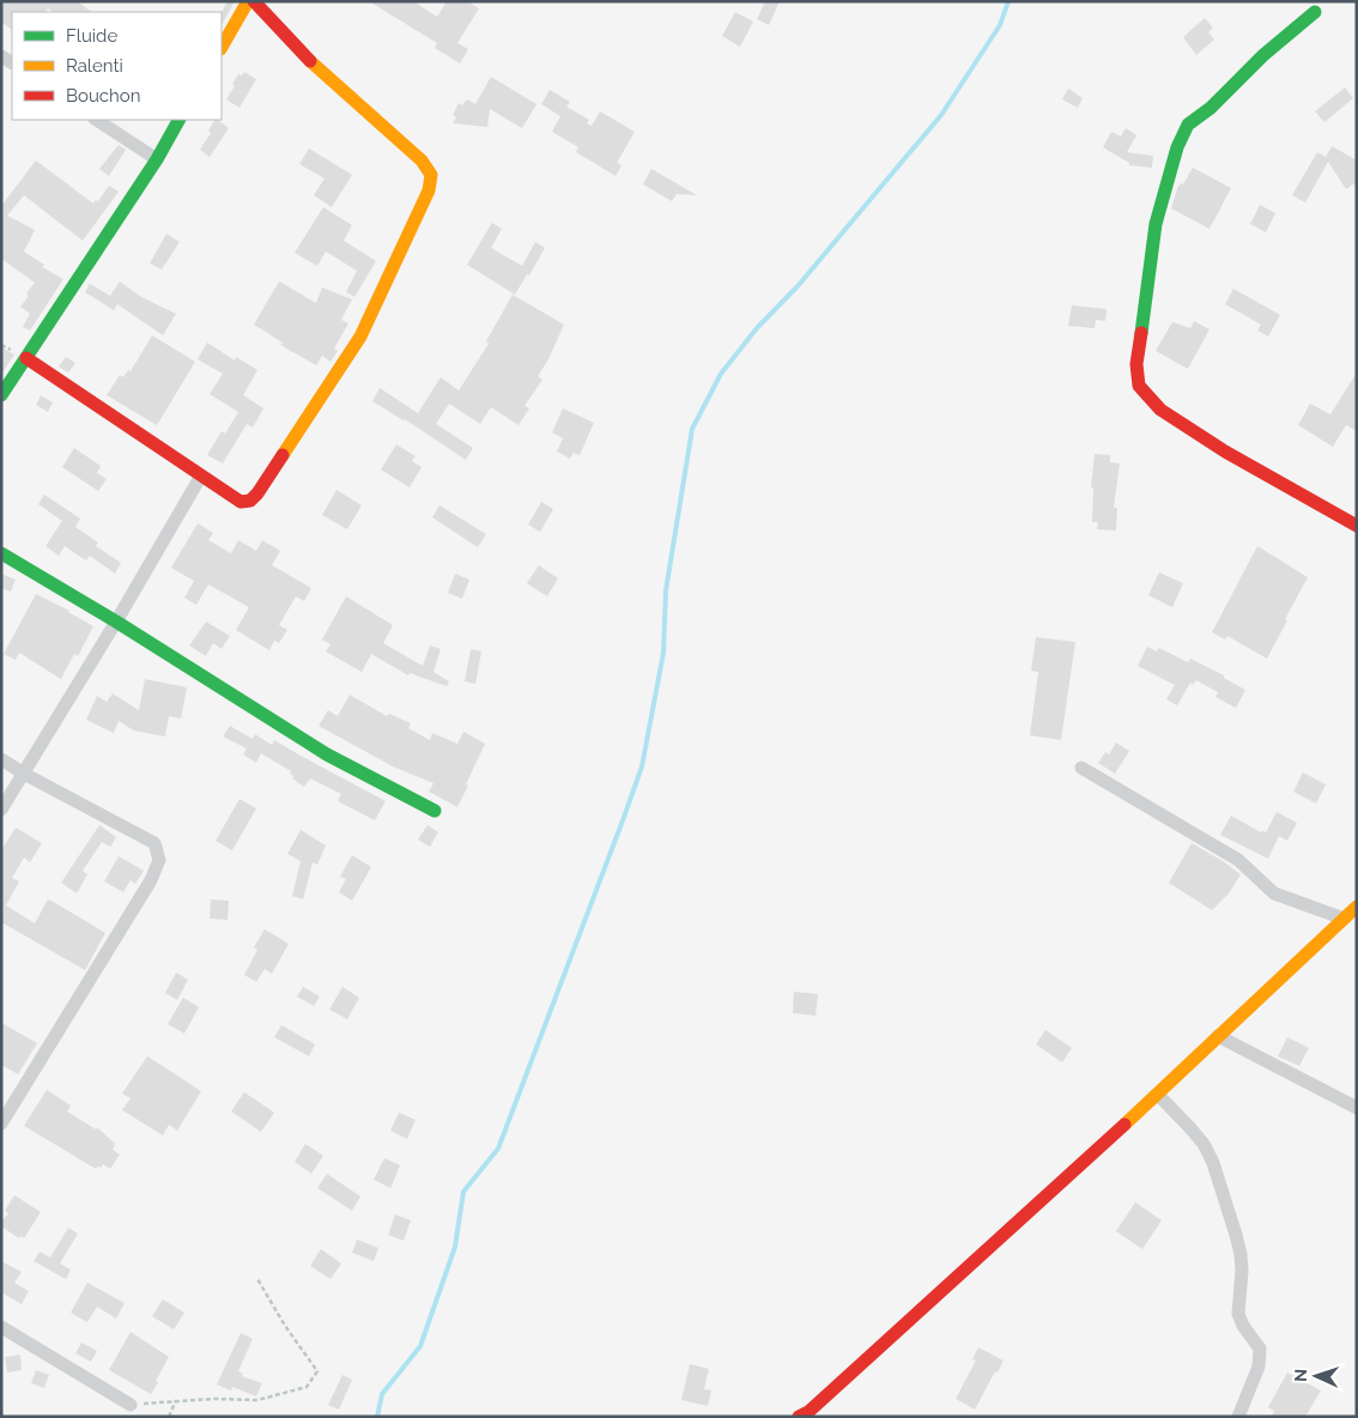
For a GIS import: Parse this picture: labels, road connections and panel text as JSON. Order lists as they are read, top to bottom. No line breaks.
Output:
{"legend":["Fluide","Ralenti","Bouchon"],"north":"left"}
